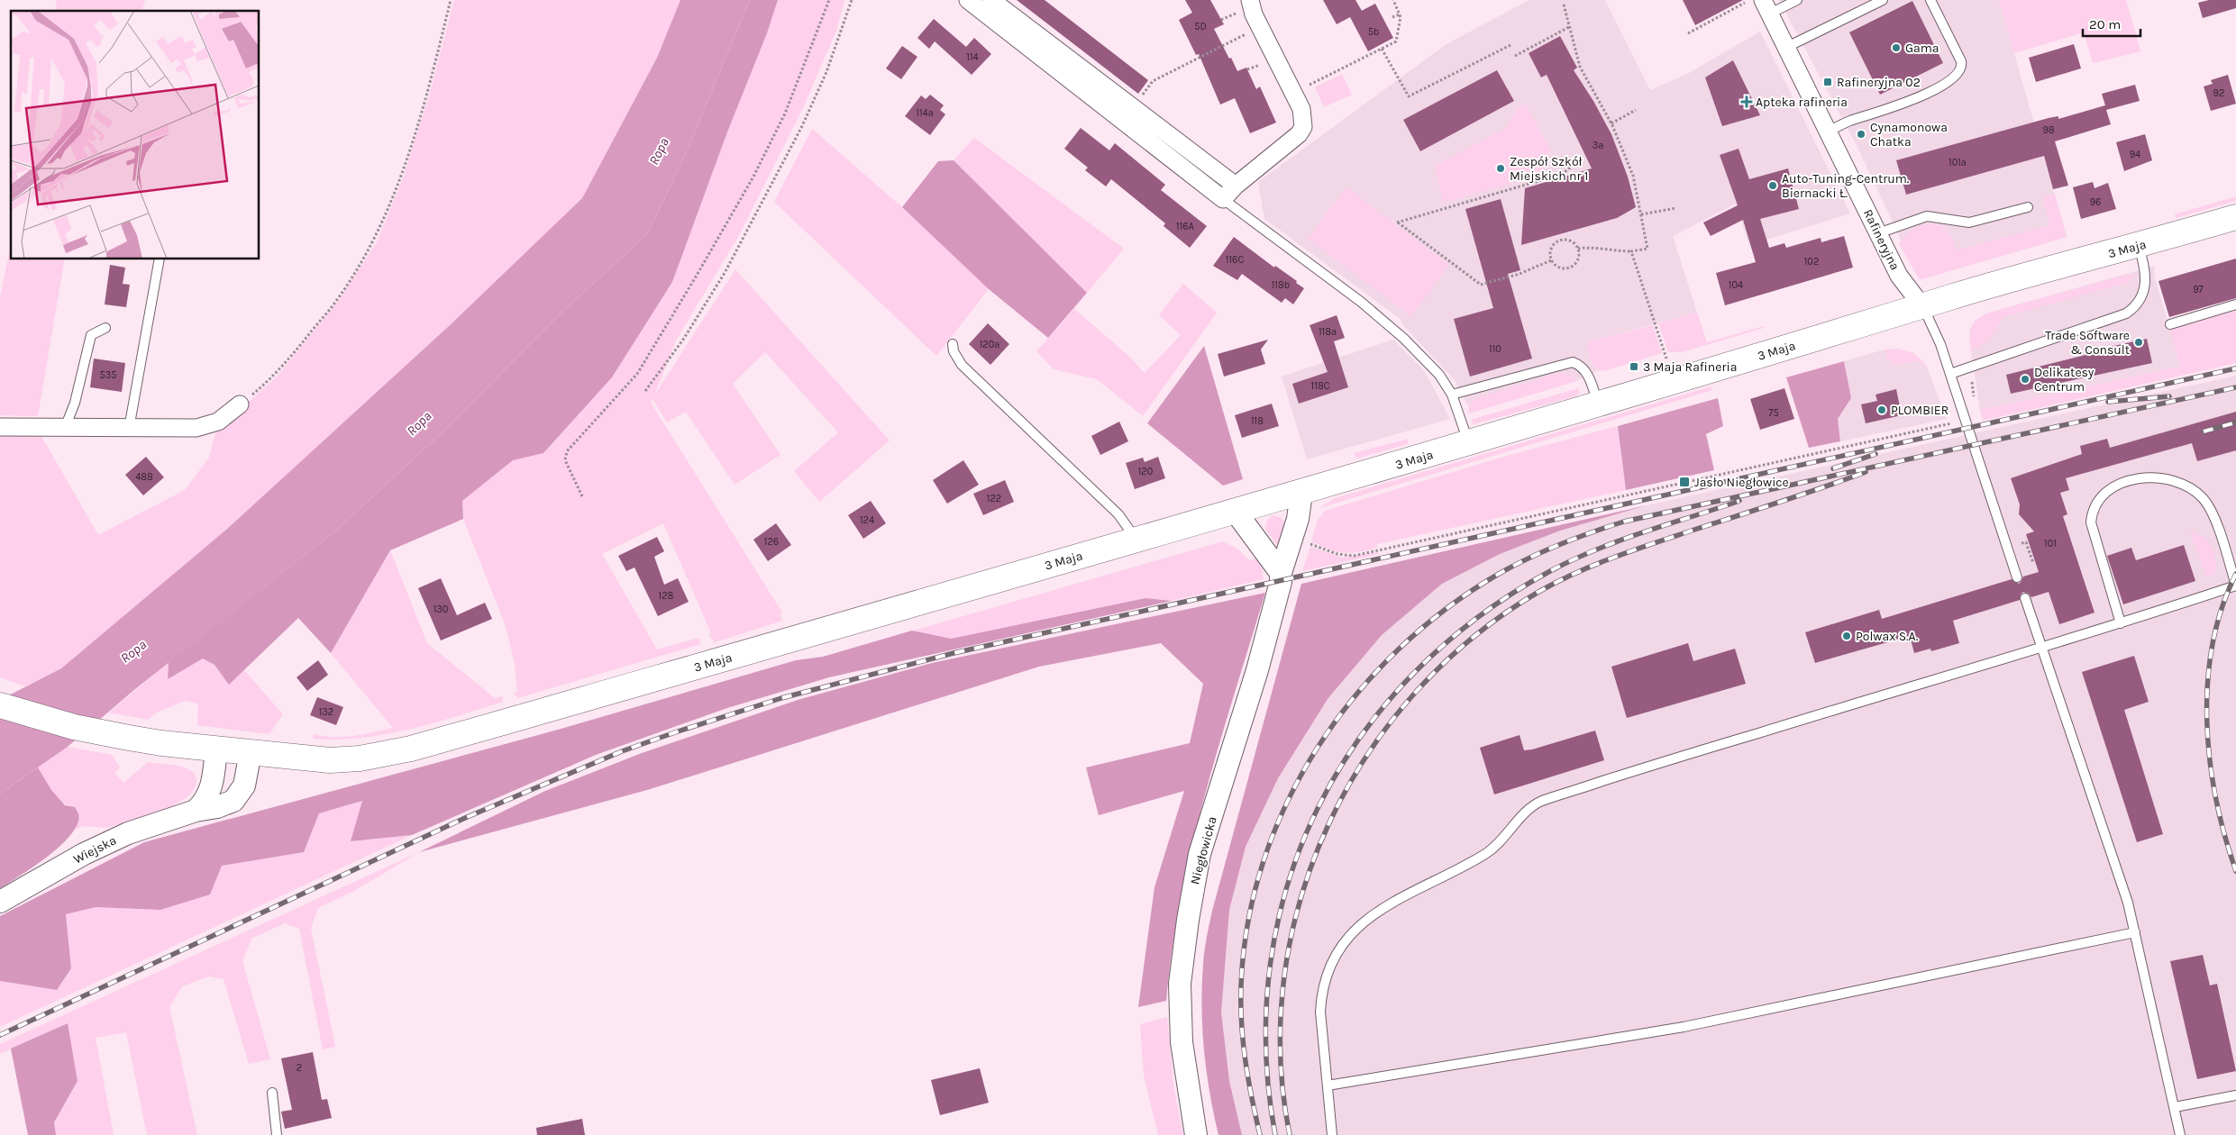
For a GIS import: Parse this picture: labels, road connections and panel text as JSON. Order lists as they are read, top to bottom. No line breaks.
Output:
{"streets":{"main road":["3 Maja"],"street":["Rafineryjna","Wiejska","Niegłowicka"]},"crossings":[["Rafineryjna","3 Maja"],["3 Maja","Wiejska"],["3 Maja","Niegłowicka"]],"water":["Ropa"],"places":{"other":["Gama","Cynamonowa Chatka","Zespół Szkół Miejskich nr 1","Auto-Tuning-Centrum. Biernacki Ł.","Trade Software & Consult","Delikatesy Centrum","PLOMBIER","Polwax S.A."],"transit":["Rafineryjna 02","3 Maja Rafineria","Jasło Niegłowice"],"health":["Apteka rafineria"]},"house_numbers":["5D","5b","114","92","114a","98","3a","94","101a","96","116A","116C","102","118b","104","97","118a","120a","110","535","118C","75","118","120","488","122","124","126","101","128","130","132","2"],"scale_bar":"20 m"}
